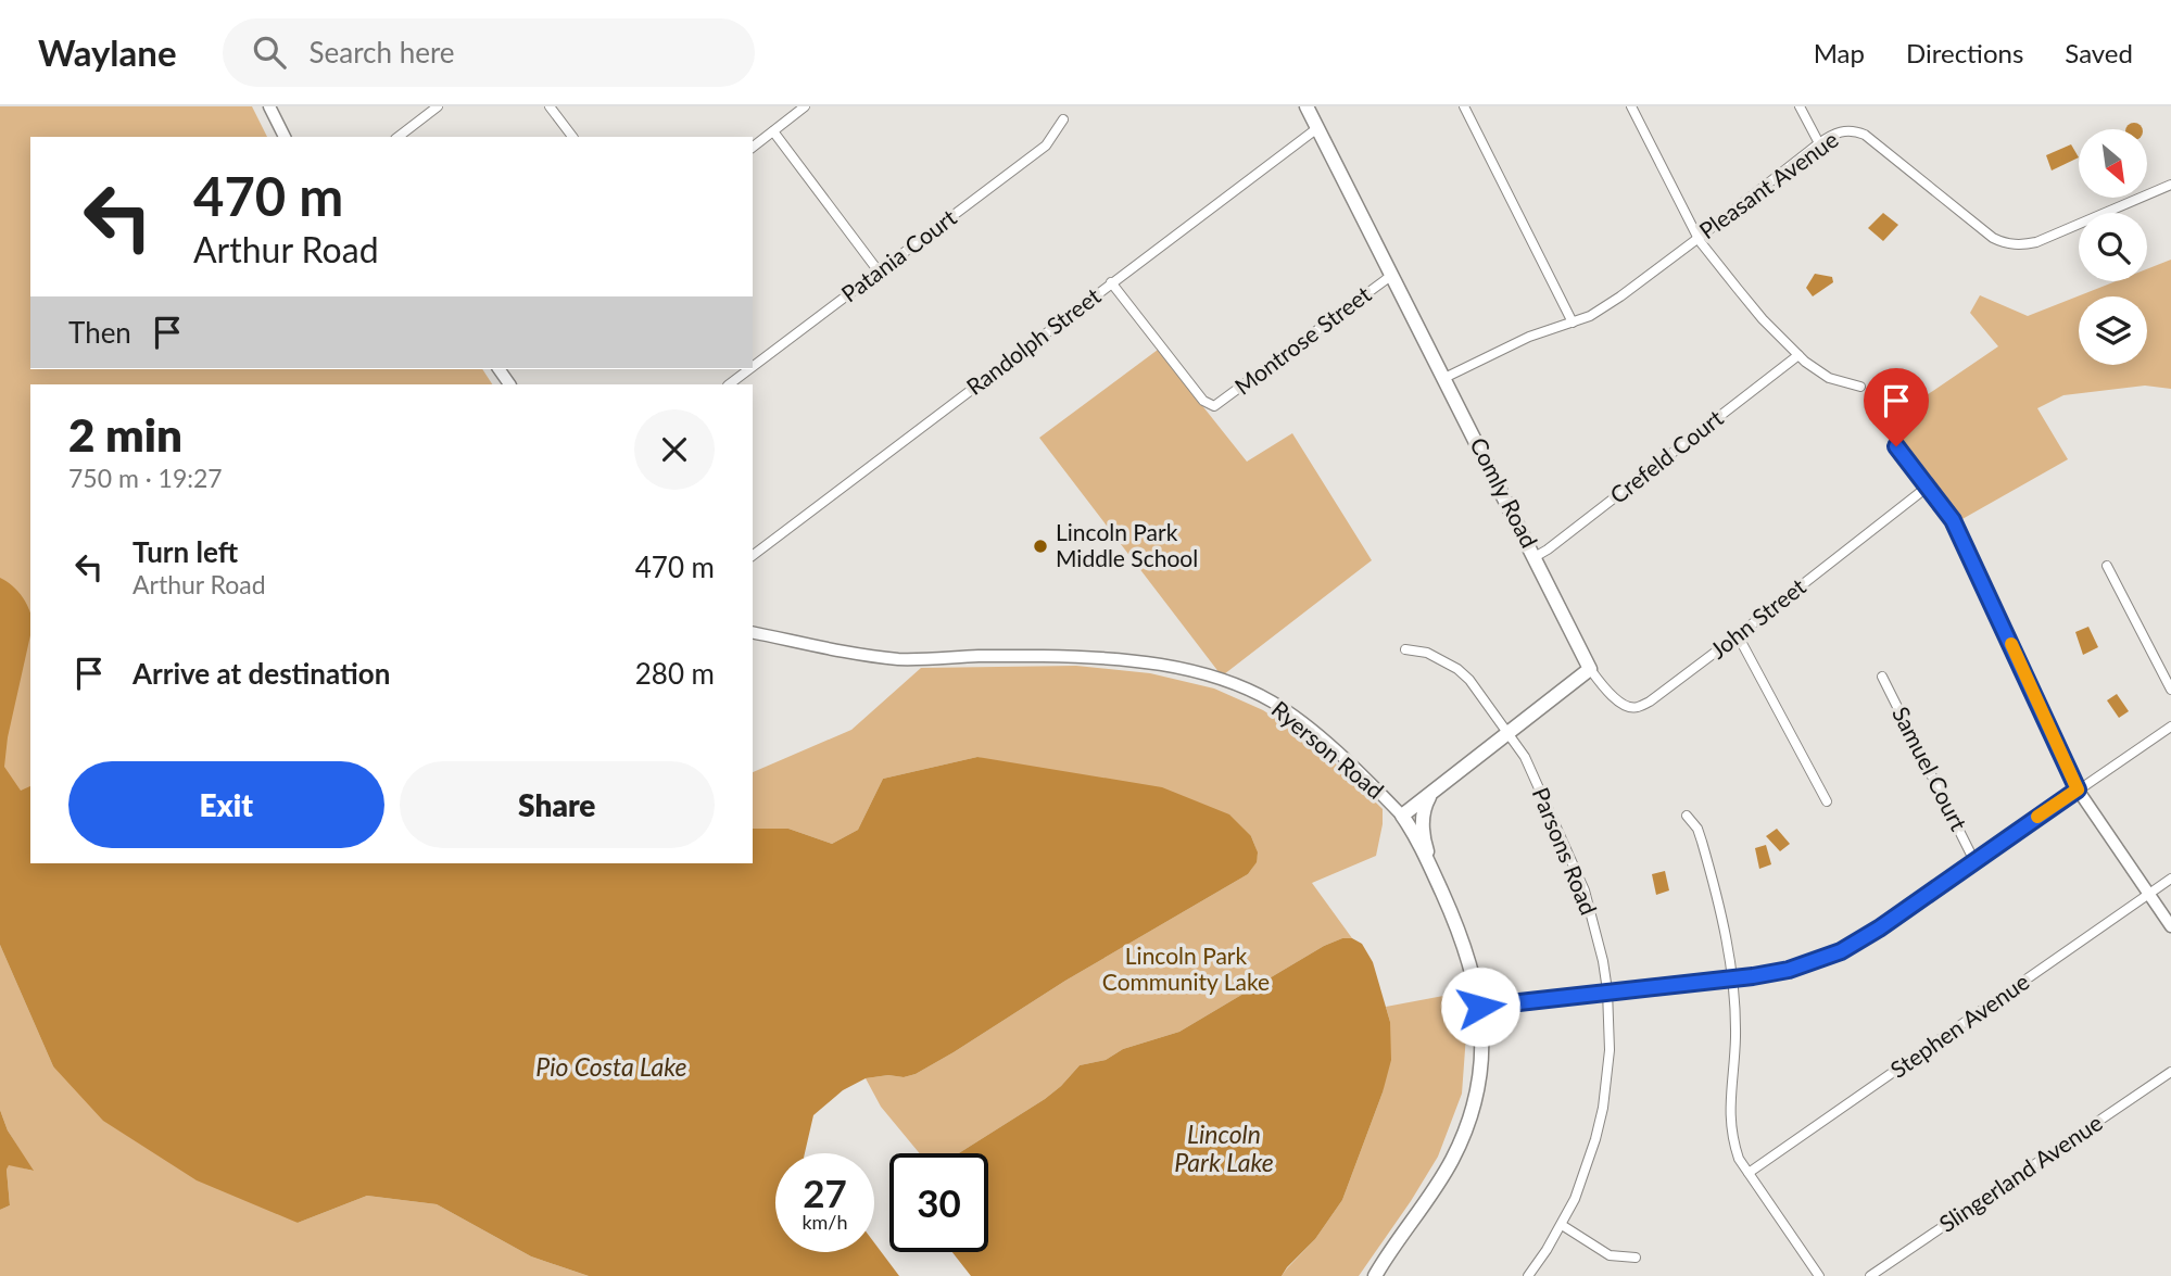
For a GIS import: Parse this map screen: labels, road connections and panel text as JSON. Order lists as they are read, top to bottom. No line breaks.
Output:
{"streets":{"main road":["Comly Road","Ryerson Road"],"street":["Pleasant Avenue","Patania Court","Montrose Street","Randolph Street","Crefeld Court","John Street","Samuel Court","Parsons Road","Stephen Avenue","Slingerland Avenue"]},"crossings":[["Pleasant Avenue","Comly Road"],["Montrose Street","Randolph Street"],["Montrose Street","Comly Road"],["Randolph Street","Comly Road"],["Crefeld Court","Comly Road"],["Comly Road","John Street"]],"water":["Pio Costa Lake","Lincoln Park Lake"],"parks":["Lincoln Park Community Lake"],"places":["Lincoln Park Middle School"],"north":"bottom right","page":{"header":"Waylane","search":"Search here","nav":["Map","Directions","Saved"],"turn":["470 m","Arthur Road"],"then":"Then","heading":["2 min","750 m · 19:27"],"list":[{"name":"Turn left","note":"Arthur Road","value":"470 m"},{"name":"Arrive at destination","value":"280 m"}],"buttons":["Exit","Share"],"speed":"27 km/h","limit":"30"}}
